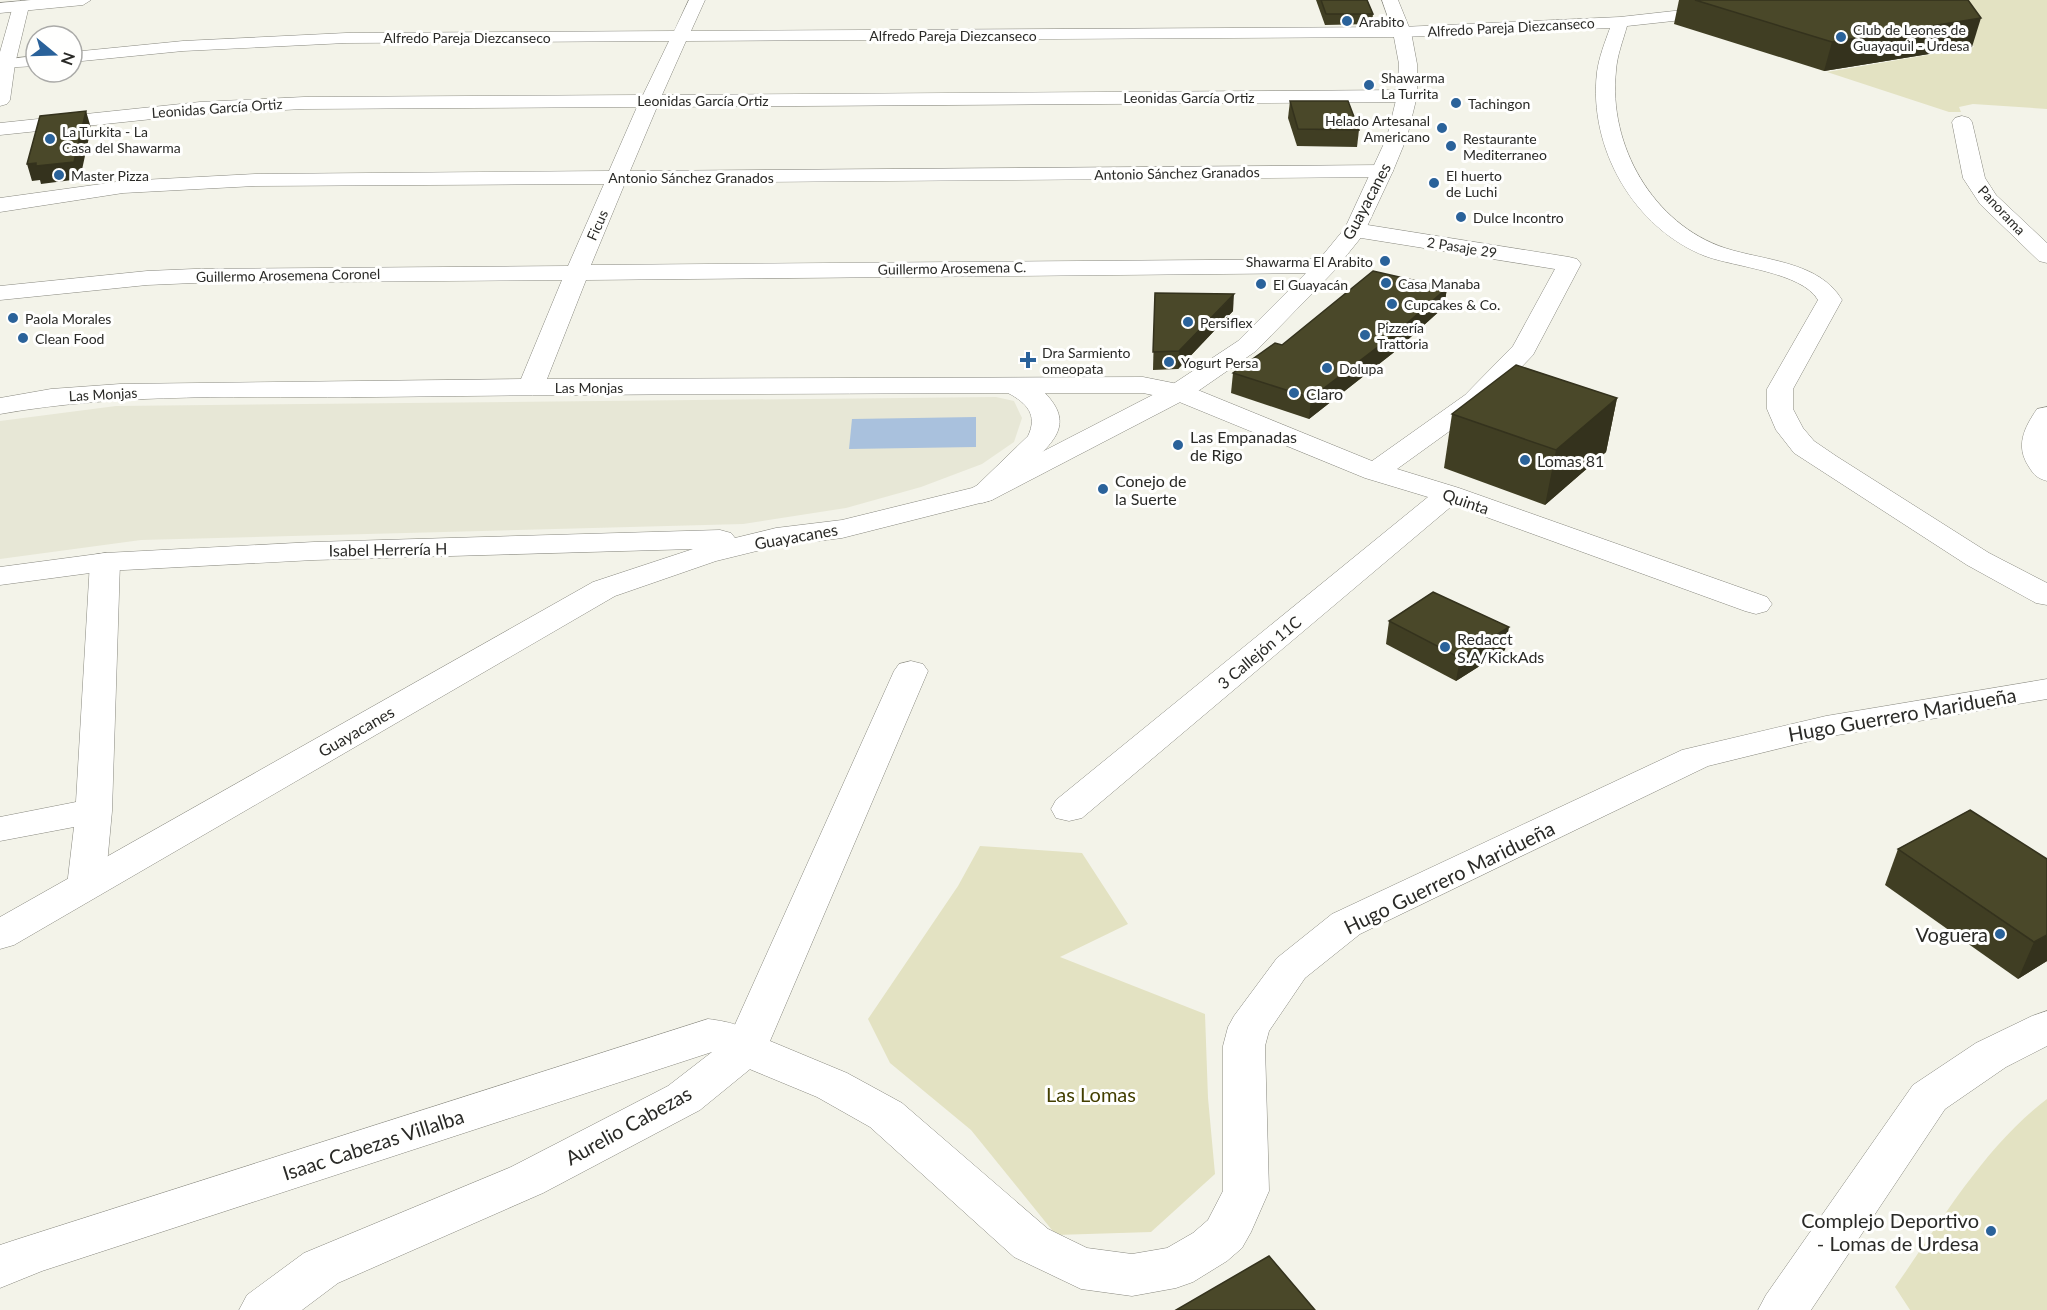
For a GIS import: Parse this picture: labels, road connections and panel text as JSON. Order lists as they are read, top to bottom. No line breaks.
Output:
{"streets":{"street":["Alfredo Pareja Diezcanseco","Leonidas García Ortiz","Antonio Sánchez Granados","Guayacanes","Panorama","Ficus","2 Pasaje 29","Guillermo Arosemena C.","Guillermo Arosemena Coronel","Las Monjas","Quinta","Isabel Herrería H","3 Callejón 11C","Hugo Guerrero Maridueña","Aurelio Cabezas","Isaac Cabezas Villalba"]},"crossings":[["Alfredo Pareja Diezcanseco","Guayacanes"],["Alfredo Pareja Diezcanseco","Ficus"],["Leonidas García Ortiz","Guayacanes"],["Leonidas García Ortiz","Ficus"],["Antonio Sánchez Granados","Guayacanes"],["Antonio Sánchez Granados","Ficus"],["Guayacanes","2 Pasaje 29"],["Guayacanes","Guillermo Arosemena C."],["Guayacanes","Las Monjas"],["Guayacanes","Quinta"],["Guayacanes","Isabel Herrería H"],["Ficus","Guillermo Arosemena C."],["Ficus","Guillermo Arosemena Coronel"],["Ficus","Las Monjas"],["2 Pasaje 29","Quinta"],["Guillermo Arosemena C.","Guillermo Arosemena Coronel"],["Las Monjas","Quinta"],["Quinta","3 Callejón 11C"],["Hugo Guerrero Maridueña","Aurelio Cabezas"],["Hugo Guerrero Maridueña","Isaac Cabezas Villalba"],["Aurelio Cabezas","Isaac Cabezas Villalba"]],"parks":["Las Lomas"],"places":{"other":["Arabito","Club de Leones de Guayaquil - Urdesa","Shawarma La Turrita","Tachingon","Helado Artesanal Americano","La Turkita - La Casa del Shawarma","Restaurante Mediterraneo","Master Pizza","El huerto de Luchi","Dulce Incontro","Shawarma El Arabito","Casa Manaba","El Guayacán","Cupcakes & Co.","Paola Morales","Persiflex","Pizzería Trattoria","Clean Food","Yogurt Persa","Dolupa","Claro","Las Empanadas de Rigo","Lomas 81","Conejo de la Suerte","Redacct S.A/KickAds","Voguera","Complejo Deportivo - Lomas de Urdesa"],"health":["Dra Sarmiento omeopata"]},"north":"right"}
